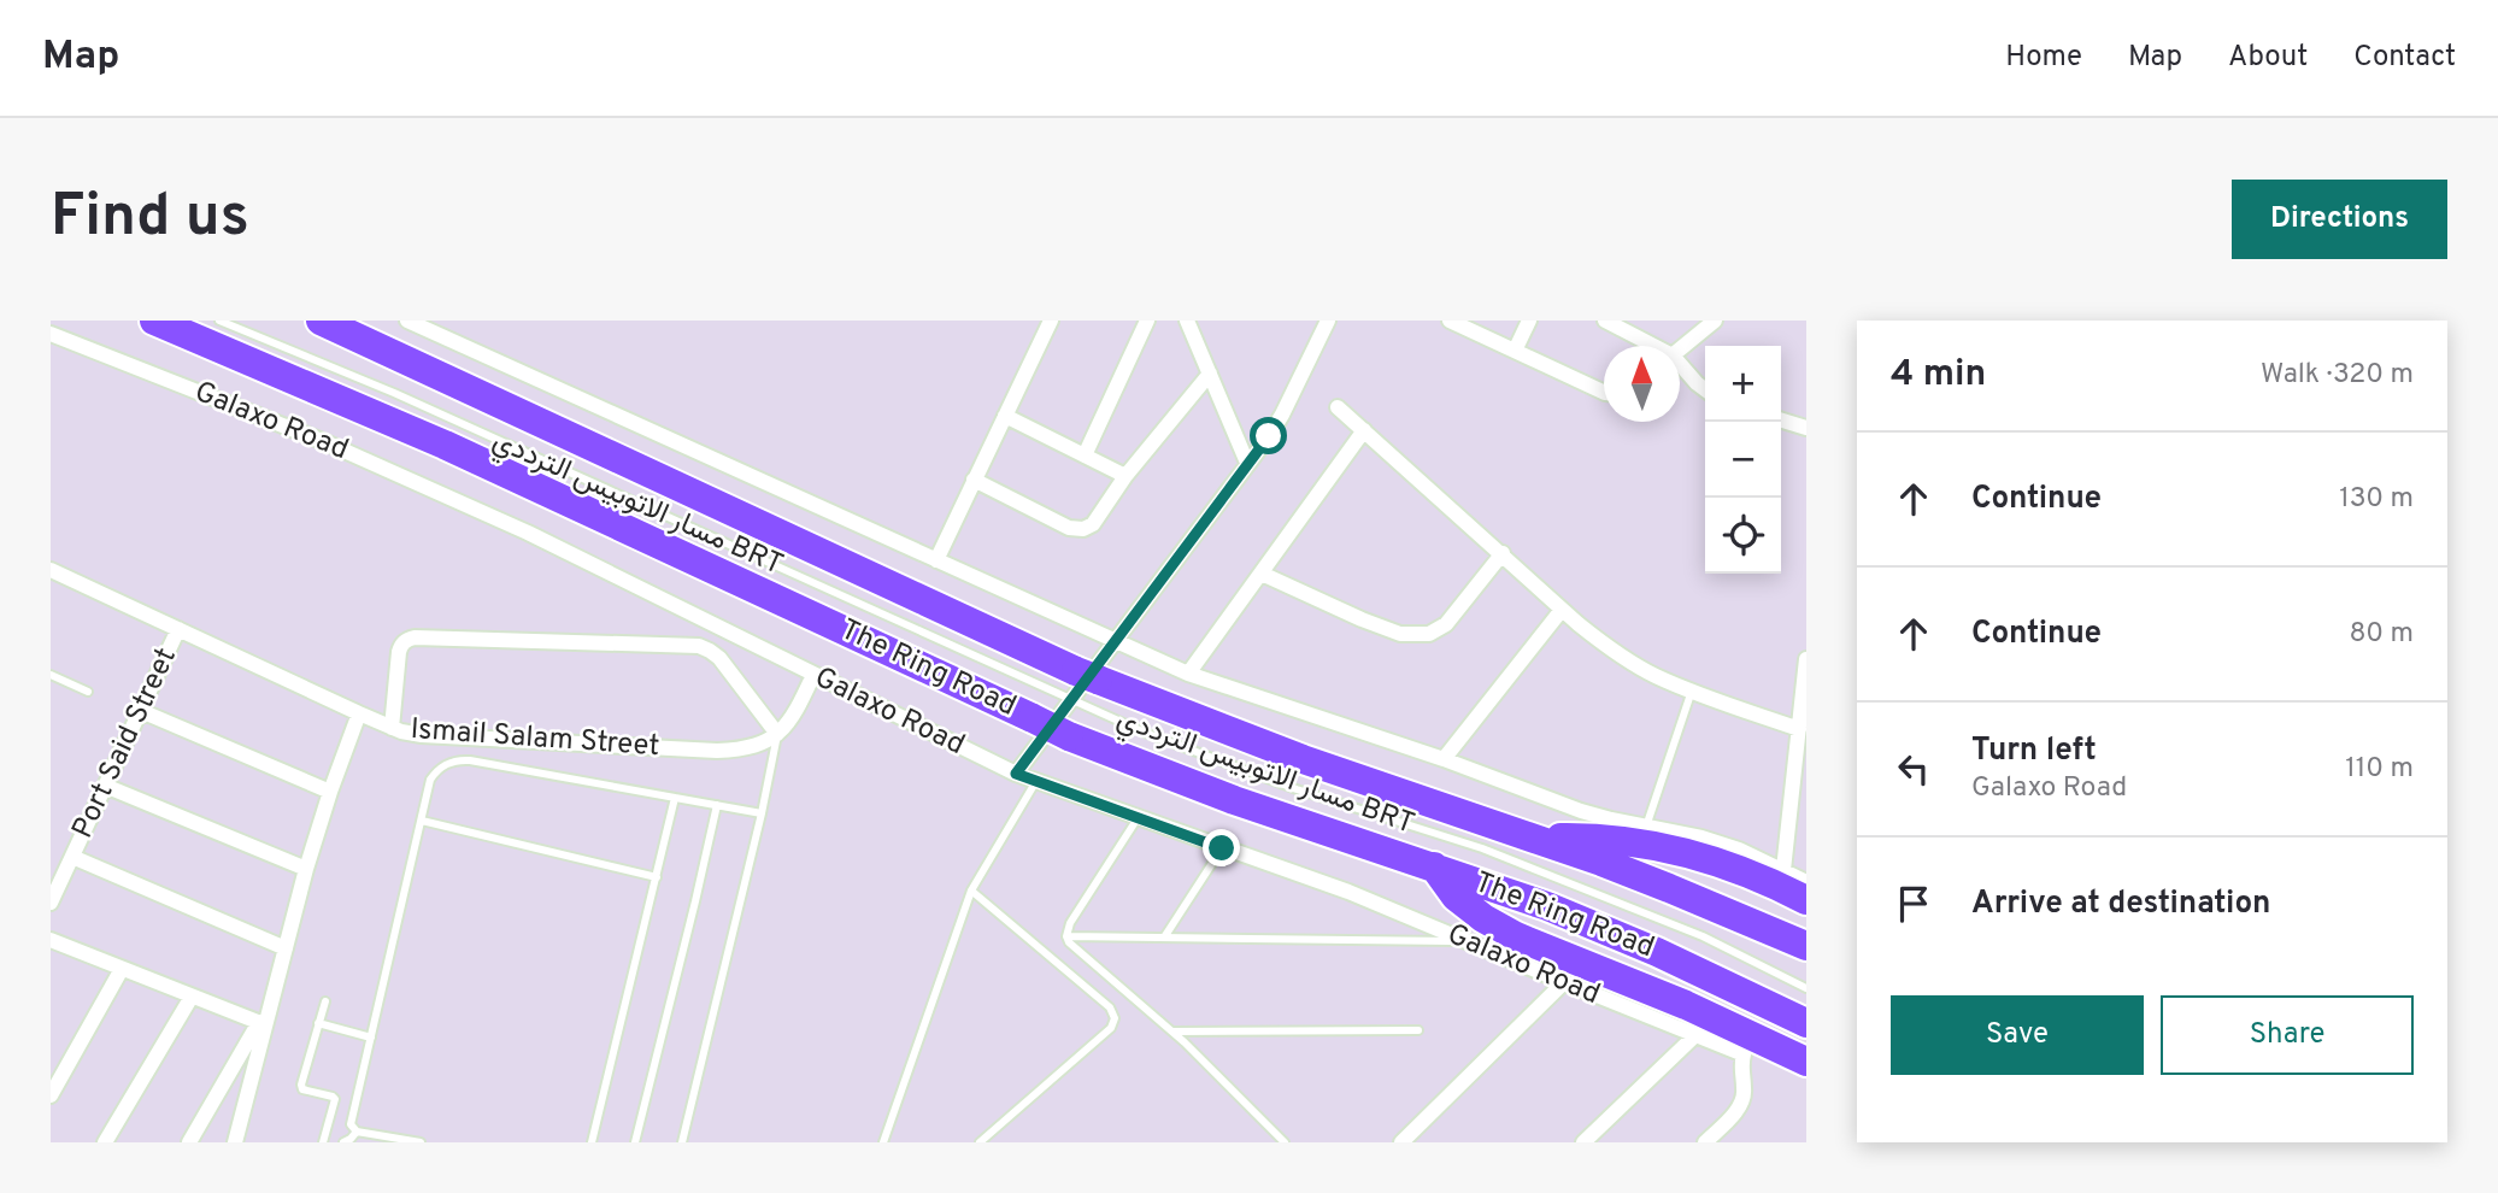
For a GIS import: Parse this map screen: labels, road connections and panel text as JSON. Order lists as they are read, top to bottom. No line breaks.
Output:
{"streets":{"highway":["The Ring Road"],"street":["Galaxo Road","Ismail Salam Street","Port Said Street"],"lane":["مسار الاتوبيس الترددي BRT"]},"crossings":[["Ismail Salam Street","Port Said Street"]],"north":"top","page":{"header":"Map","nav":["Home","Map","About","Contact"],"buttons":["Directions",["Save","Share"]],"title":"Find us","heading":["4 min","Walk · 320 m"],"map_buttons":["+","−"],"list":[["Continue","130 m"],["Continue","80 m"],["Turn left","Galaxo Road","110 m"],"Arrive at destination"]}}
